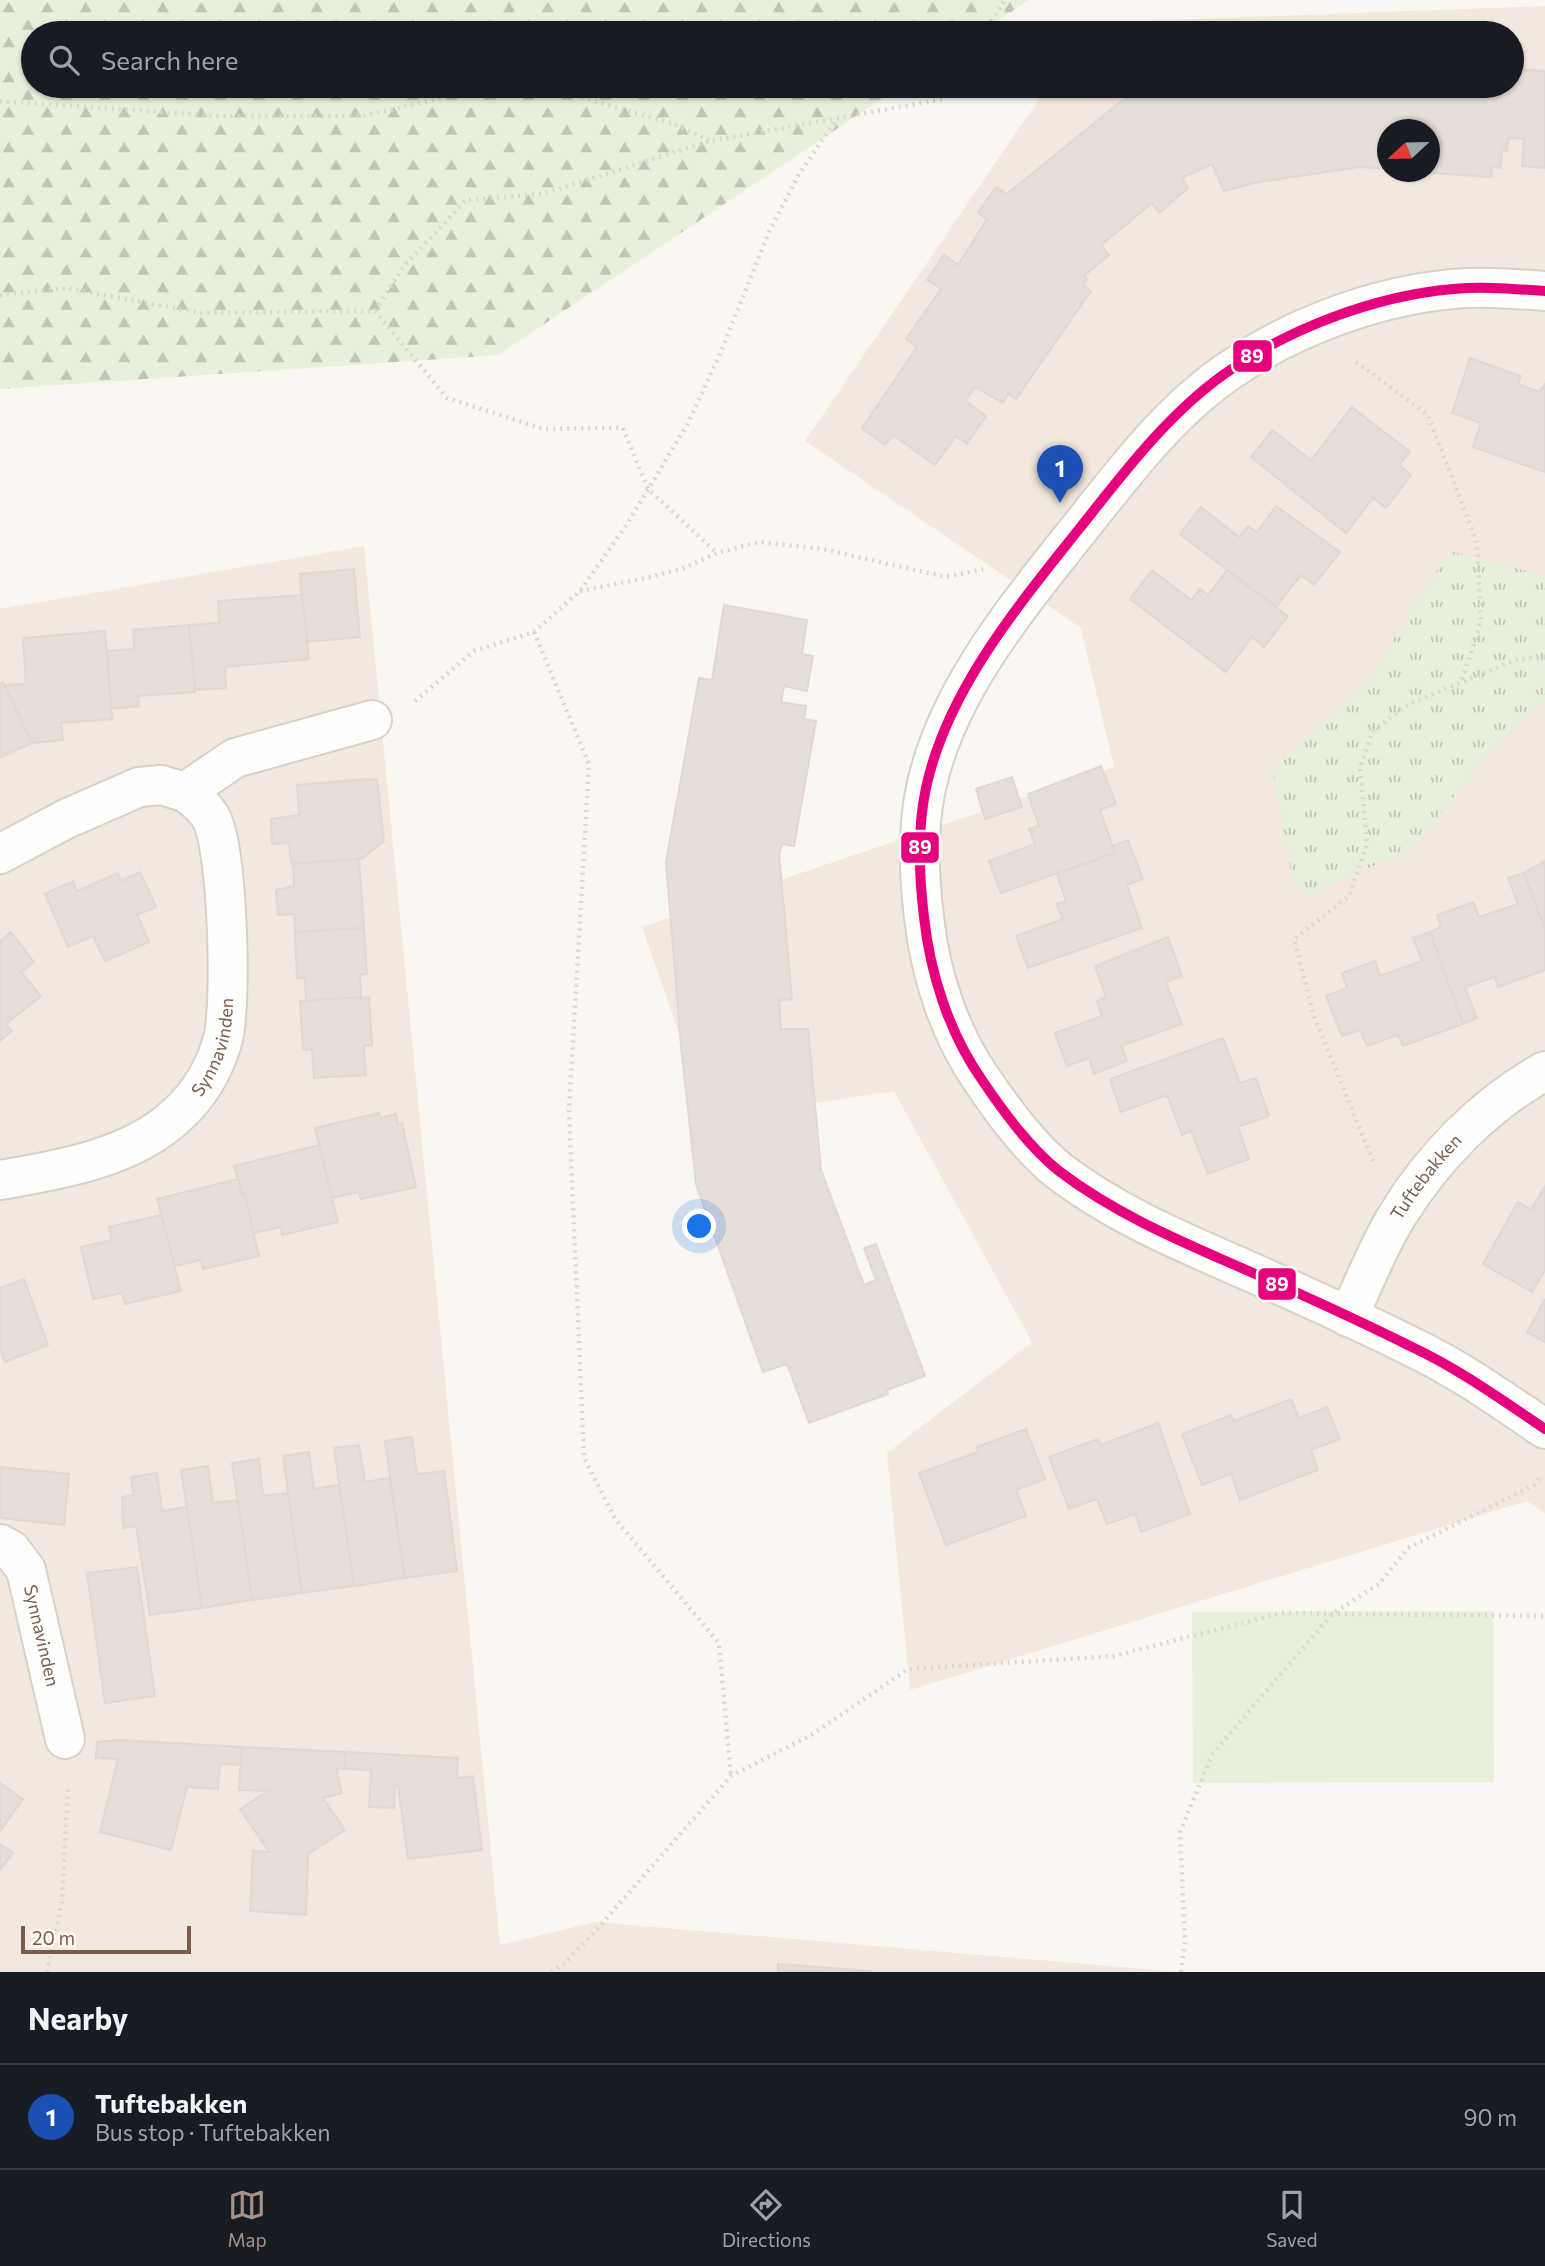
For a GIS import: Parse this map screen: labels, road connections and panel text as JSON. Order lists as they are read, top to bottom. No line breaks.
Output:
{"streets":{"street":["Synnavinden","Tuftebakken"]},"lines":["transit line 89"],"scale_bar":"20 m","north":"left","page":{"search":"Search here","pins":"1","scale":"20 m","heading":"Nearby","list":[{"mark":"1","name":"Tuftebakken","note":"Bus stop · Tuftebakken","value":"90 m"}],"nav":["Map","Directions","Saved"]}}
